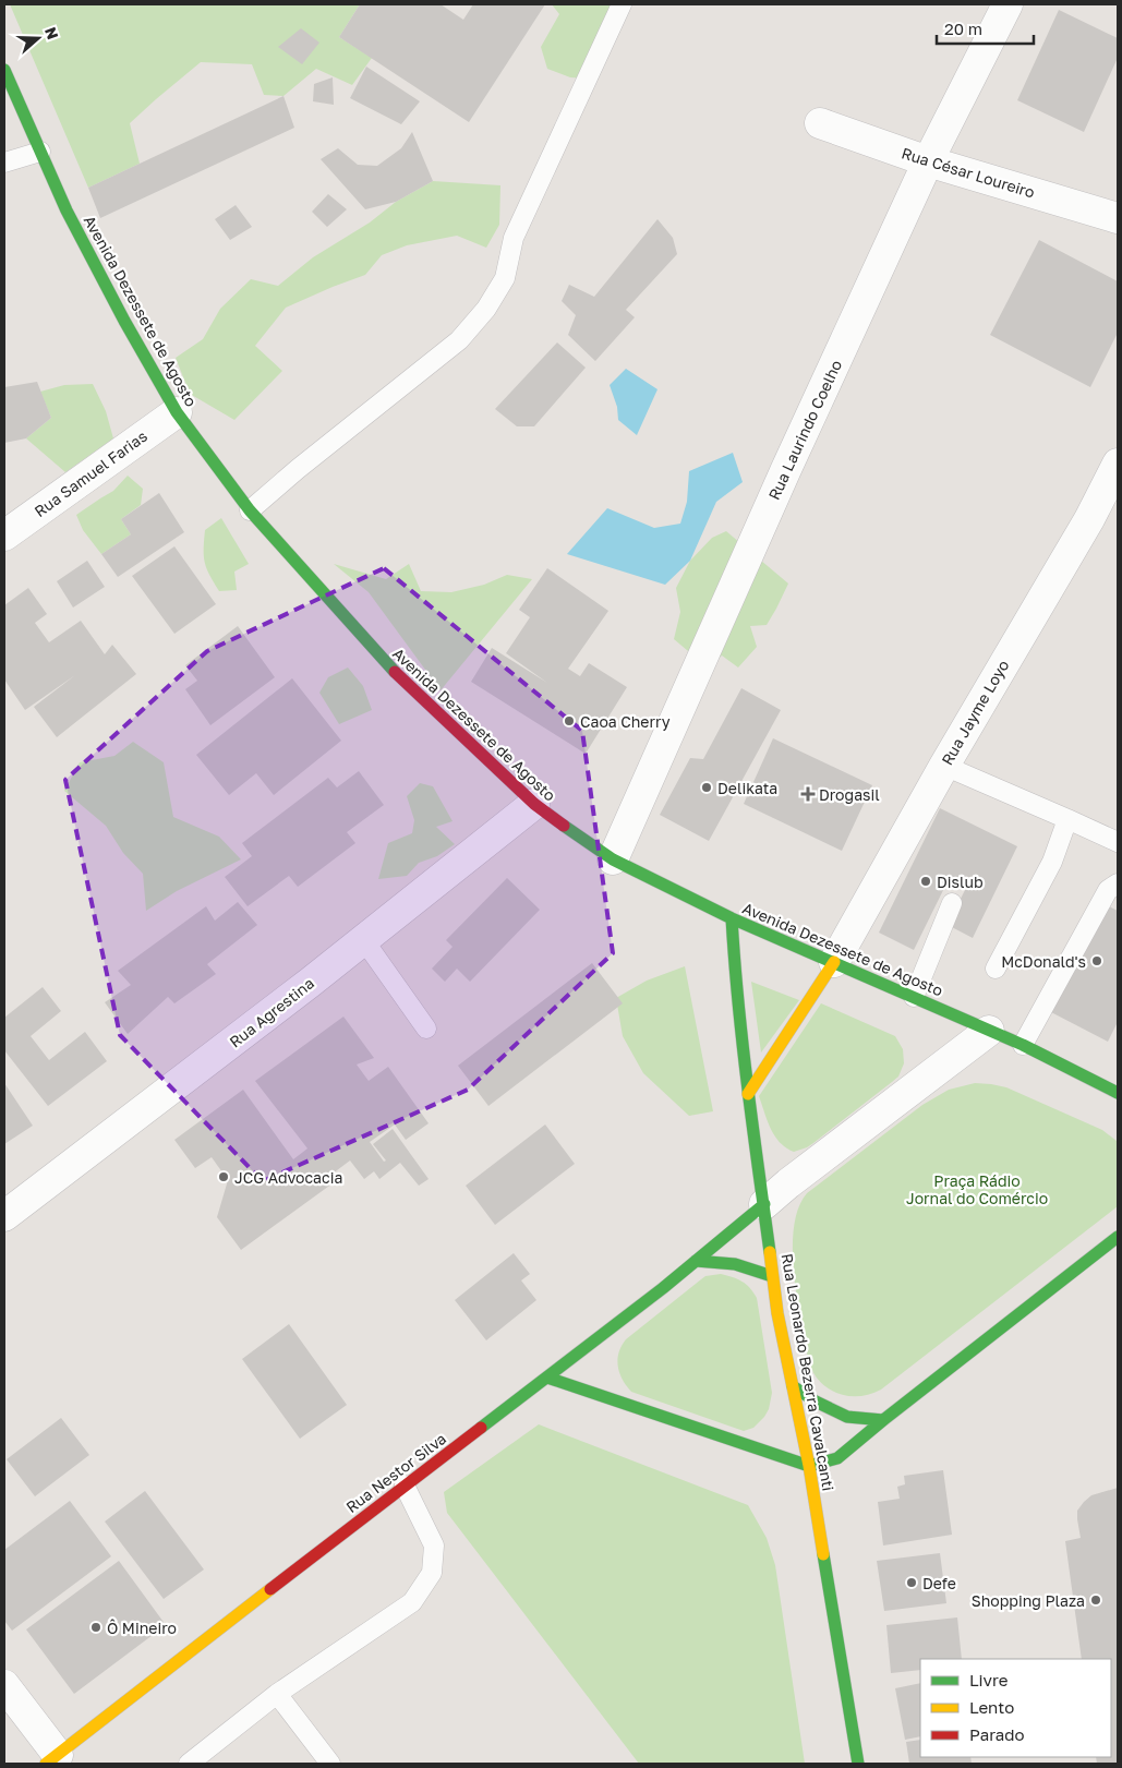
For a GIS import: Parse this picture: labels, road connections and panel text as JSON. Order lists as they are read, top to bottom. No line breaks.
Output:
{"streets":{"main road":["Avenida Dezessete de Agosto","Rua Leonardo Bezerra Cavalcanti","Rua Nestor Silva"],"street":["Rua César Loureiro","Rua Laurindo Coelho","Rua Samuel Farias","Rua Jayme Loyo","Rua Agrestina"]},"crossings":[["Rua César Loureiro","Rua Laurindo Coelho"],["Avenida Dezessete de Agosto","Rua Laurindo Coelho"],["Avenida Dezessete de Agosto","Rua Samuel Farias"],["Avenida Dezessete de Agosto","Rua Jayme Loyo"],["Avenida Dezessete de Agosto","Rua Agrestina"],["Avenida Dezessete de Agosto","Rua Leonardo Bezerra Cavalcanti"],["Rua Leonardo Bezerra Cavalcanti","Rua Nestor Silva"]],"parks":["Praça Rádio Jornal do Comércio"],"places":{"other":["Caoa Cherry","Delikata","Dislub","McDonald's","JCG Advocacia","Defe","Shopping Plaza","Ô Mineiro"],"health":["Drogasil"]},"legend":["Livre","Lento","Parado"],"scale_bar":"20 m","north":"right"}
